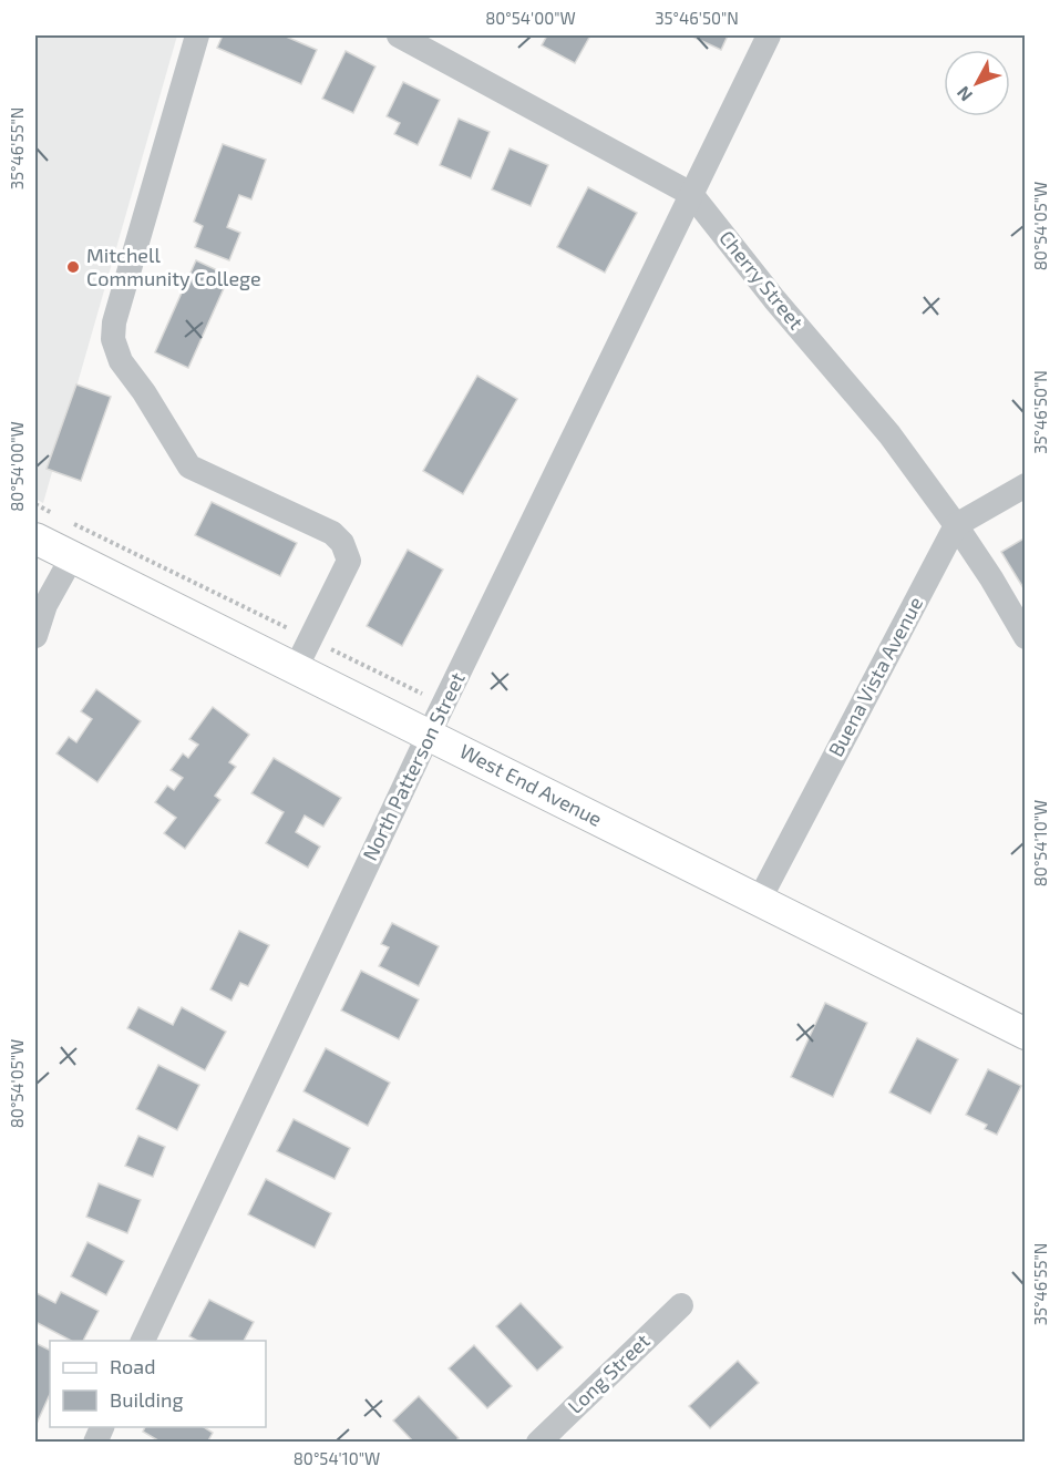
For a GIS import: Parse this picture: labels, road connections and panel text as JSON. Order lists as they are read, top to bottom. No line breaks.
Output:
{"streets":{"main road":["West End Avenue"],"street":["Cherry Street","Buena Vista Avenue","North Patterson Street","Long Street"]},"crossings":[["Cherry Street","Buena Vista Avenue"],["Cherry Street","North Patterson Street"],["Buena Vista Avenue","West End Avenue"],["North Patterson Street","West End Avenue"]],"places":["Mitchell Community College"],"legend":["Road","Building"],"north":"bottom left","coordinates":["80°54'00\"W","35°46'50\"N","35°46'55\"N","80°54'05\"W","80°54'10\"W"]}
